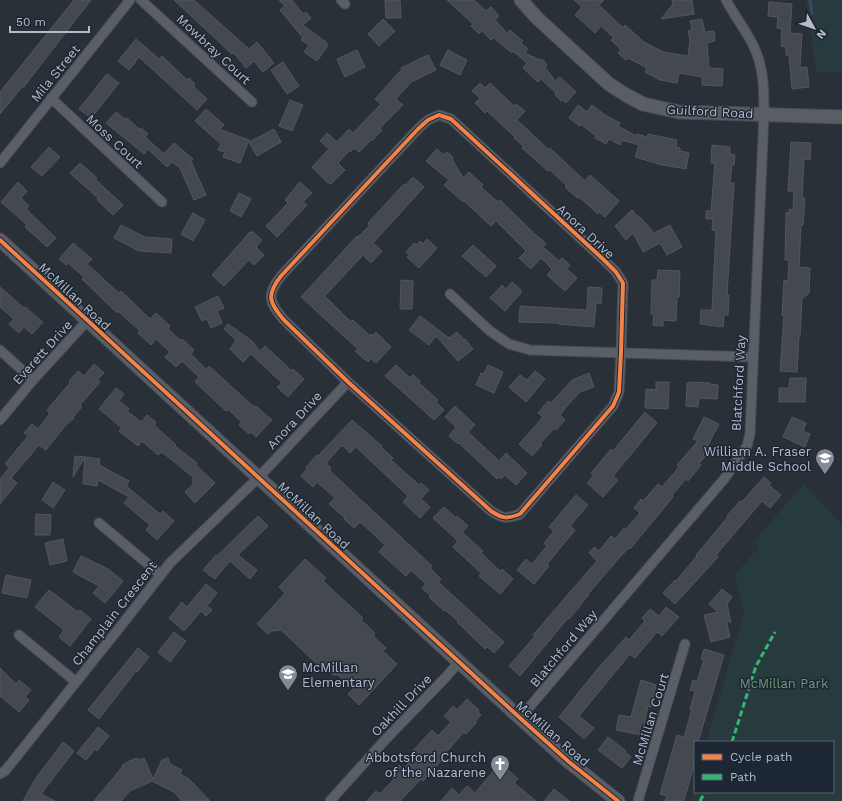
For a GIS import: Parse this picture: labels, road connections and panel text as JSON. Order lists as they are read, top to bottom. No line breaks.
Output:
{"streets":{"street":["Mowbray Court","Mila Street","Guilford Road","Moss Court","Anora Drive","McMillan Road","Everett Drive","Blatchford Way","Champlain Crescent","Oakhill Drive","McMillan Court"]},"crossings":[["Mila Street","Moss Court"],["Guilford Road","Blatchford Way"],["Anora Drive","McMillan Road"],["Anora Drive","Champlain Crescent"],["McMillan Road","Everett Drive"],["McMillan Road","Blatchford Way"],["McMillan Road","Champlain Crescent"],["McMillan Road","Oakhill Drive"]],"parks":["McMillan Park"],"places":{"school or university":["William A. Fraser Middle School","McMillan Elementary"],"church":["Abbotsford Church of the Nazarene"]},"legend":["Cycle path","Path"],"scale_bar":"50 m","north":"bottom right"}
